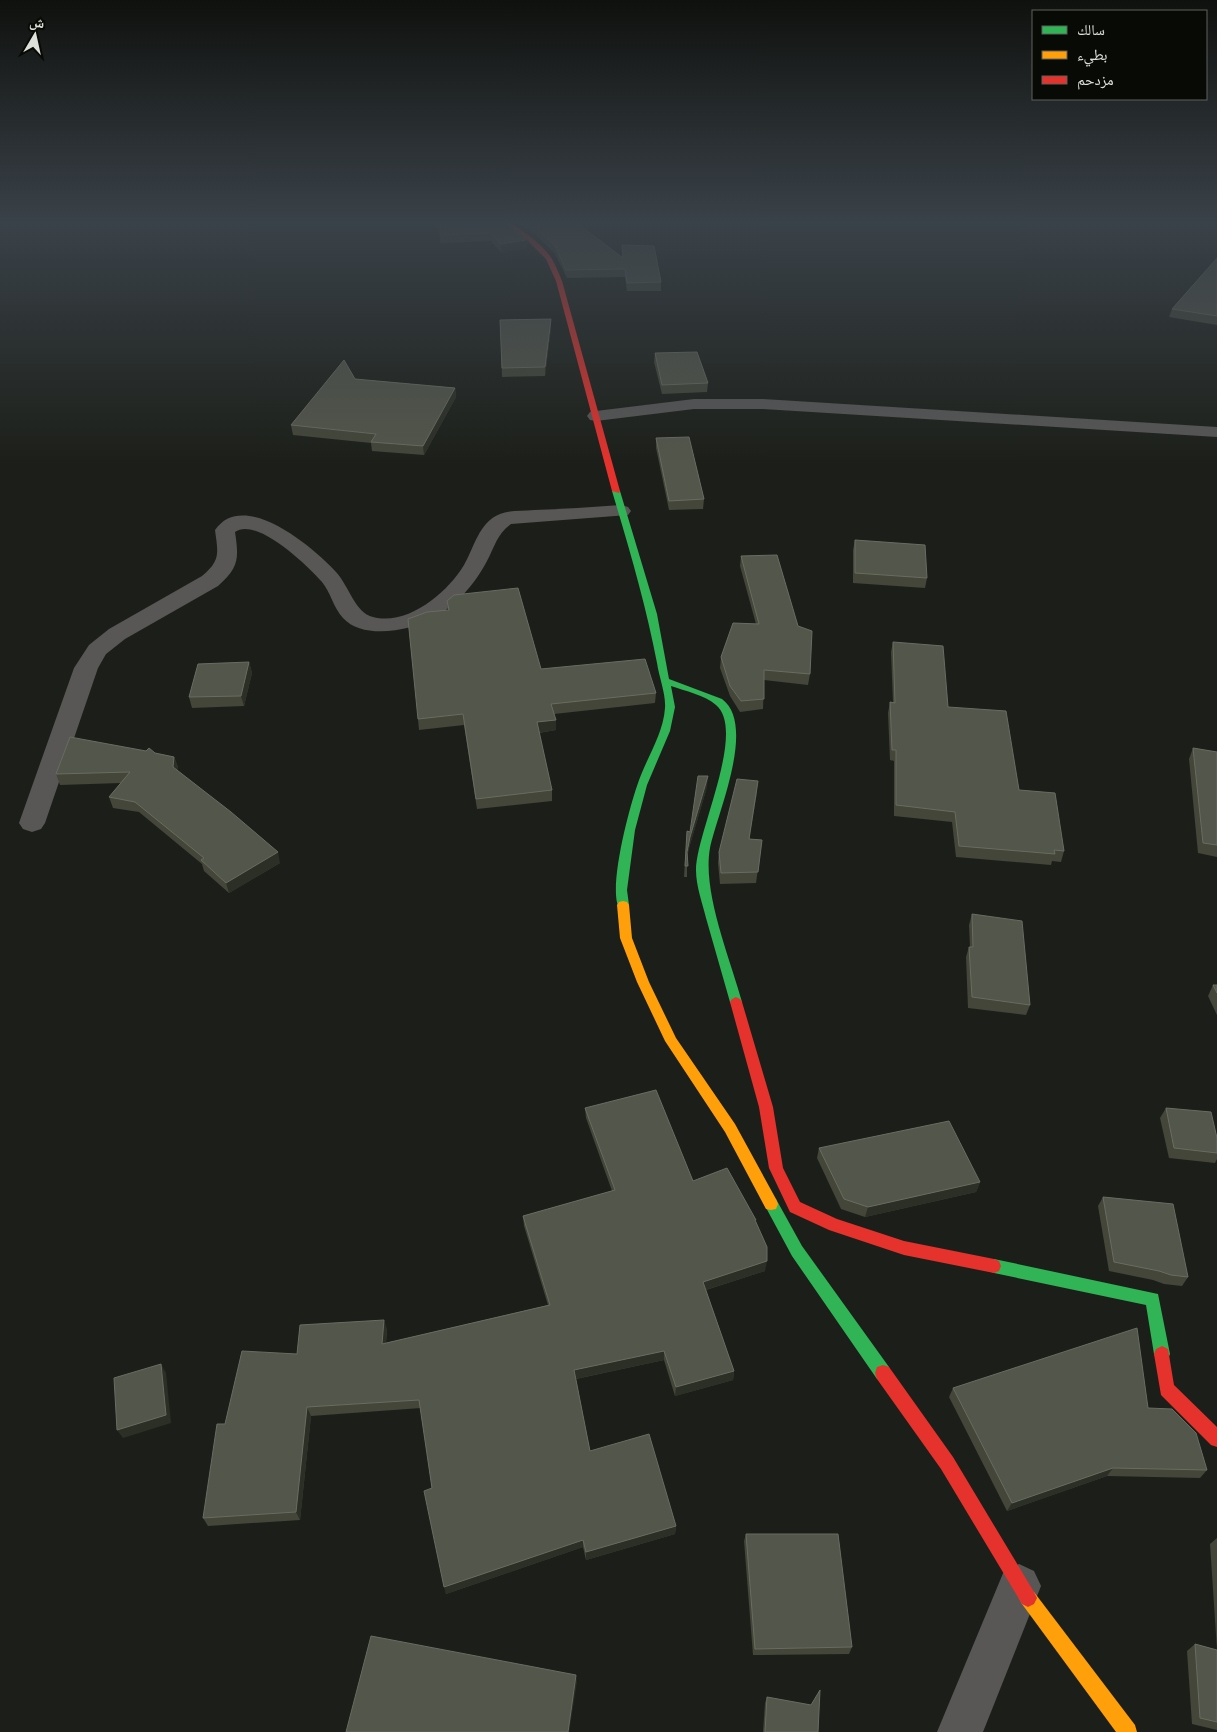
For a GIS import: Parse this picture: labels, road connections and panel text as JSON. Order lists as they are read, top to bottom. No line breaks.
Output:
{"legend":["سالك","بطيء","مزدحم"],"north":"top"}
